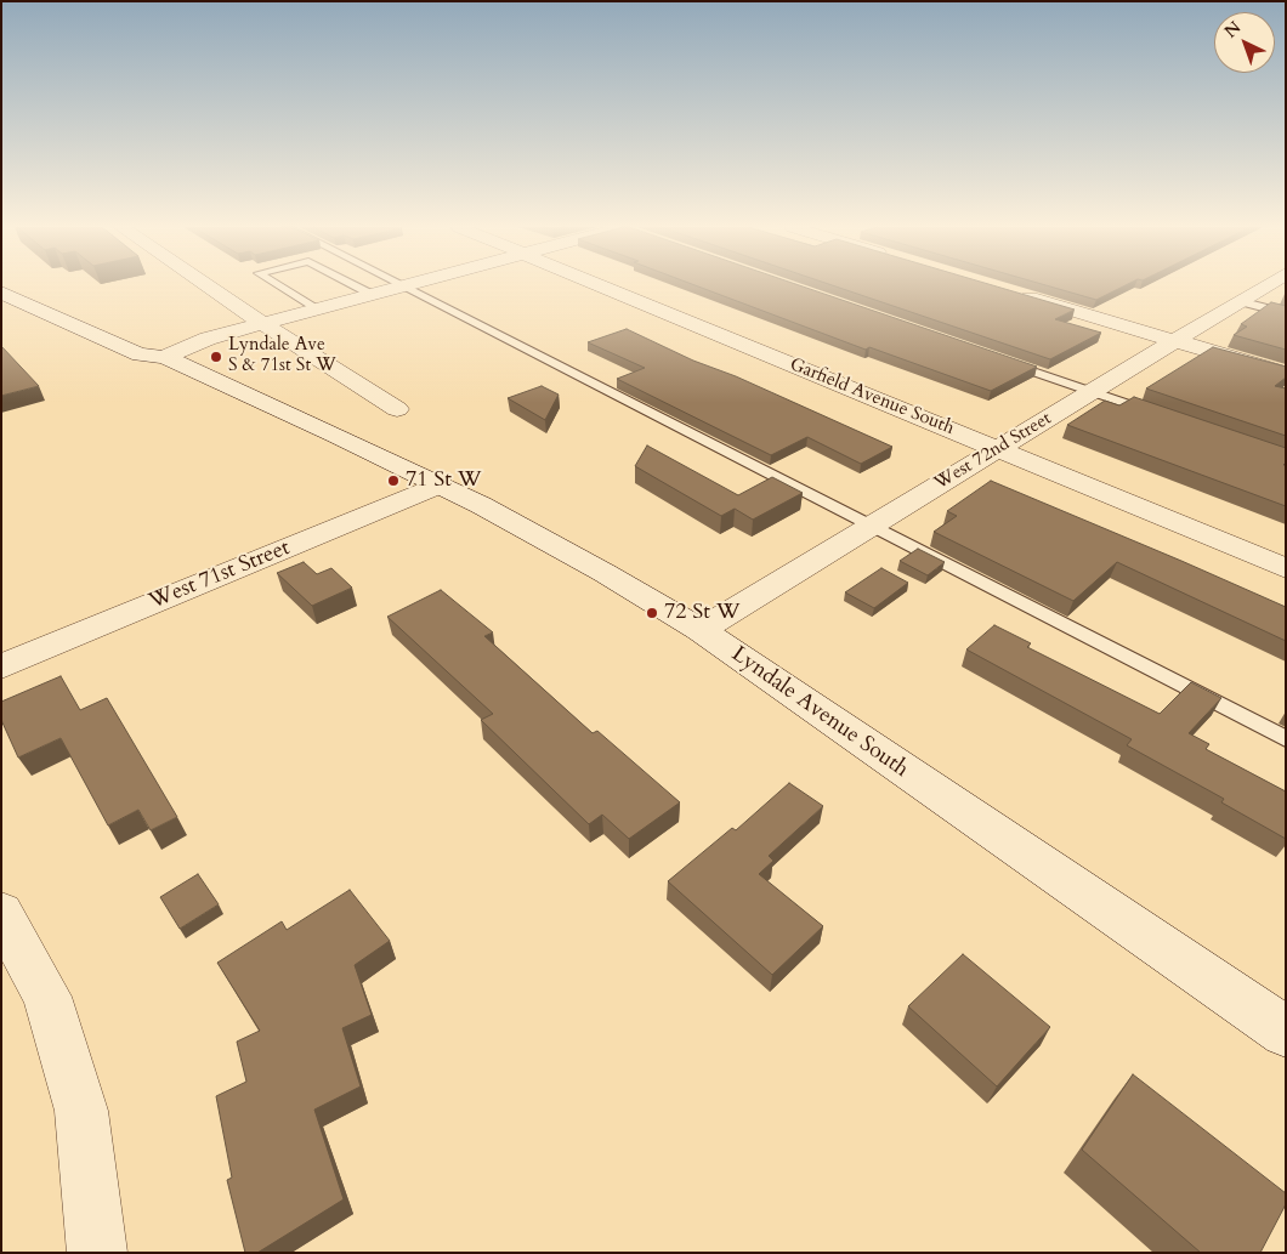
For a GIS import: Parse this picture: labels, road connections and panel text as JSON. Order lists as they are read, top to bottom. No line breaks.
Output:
{"streets":{"street":["Garfield Avenue South","West 72nd Street","West 71st Street","Lyndale Avenue South"]},"crossings":[["Garfield Avenue South","West 72nd Street"],["West 72nd Street","Lyndale Avenue South"],["West 71st Street","Lyndale Avenue South"]],"places":["Lyndale Ave S & 71st St W","71 St W","72 St W"],"north":"top left"}
